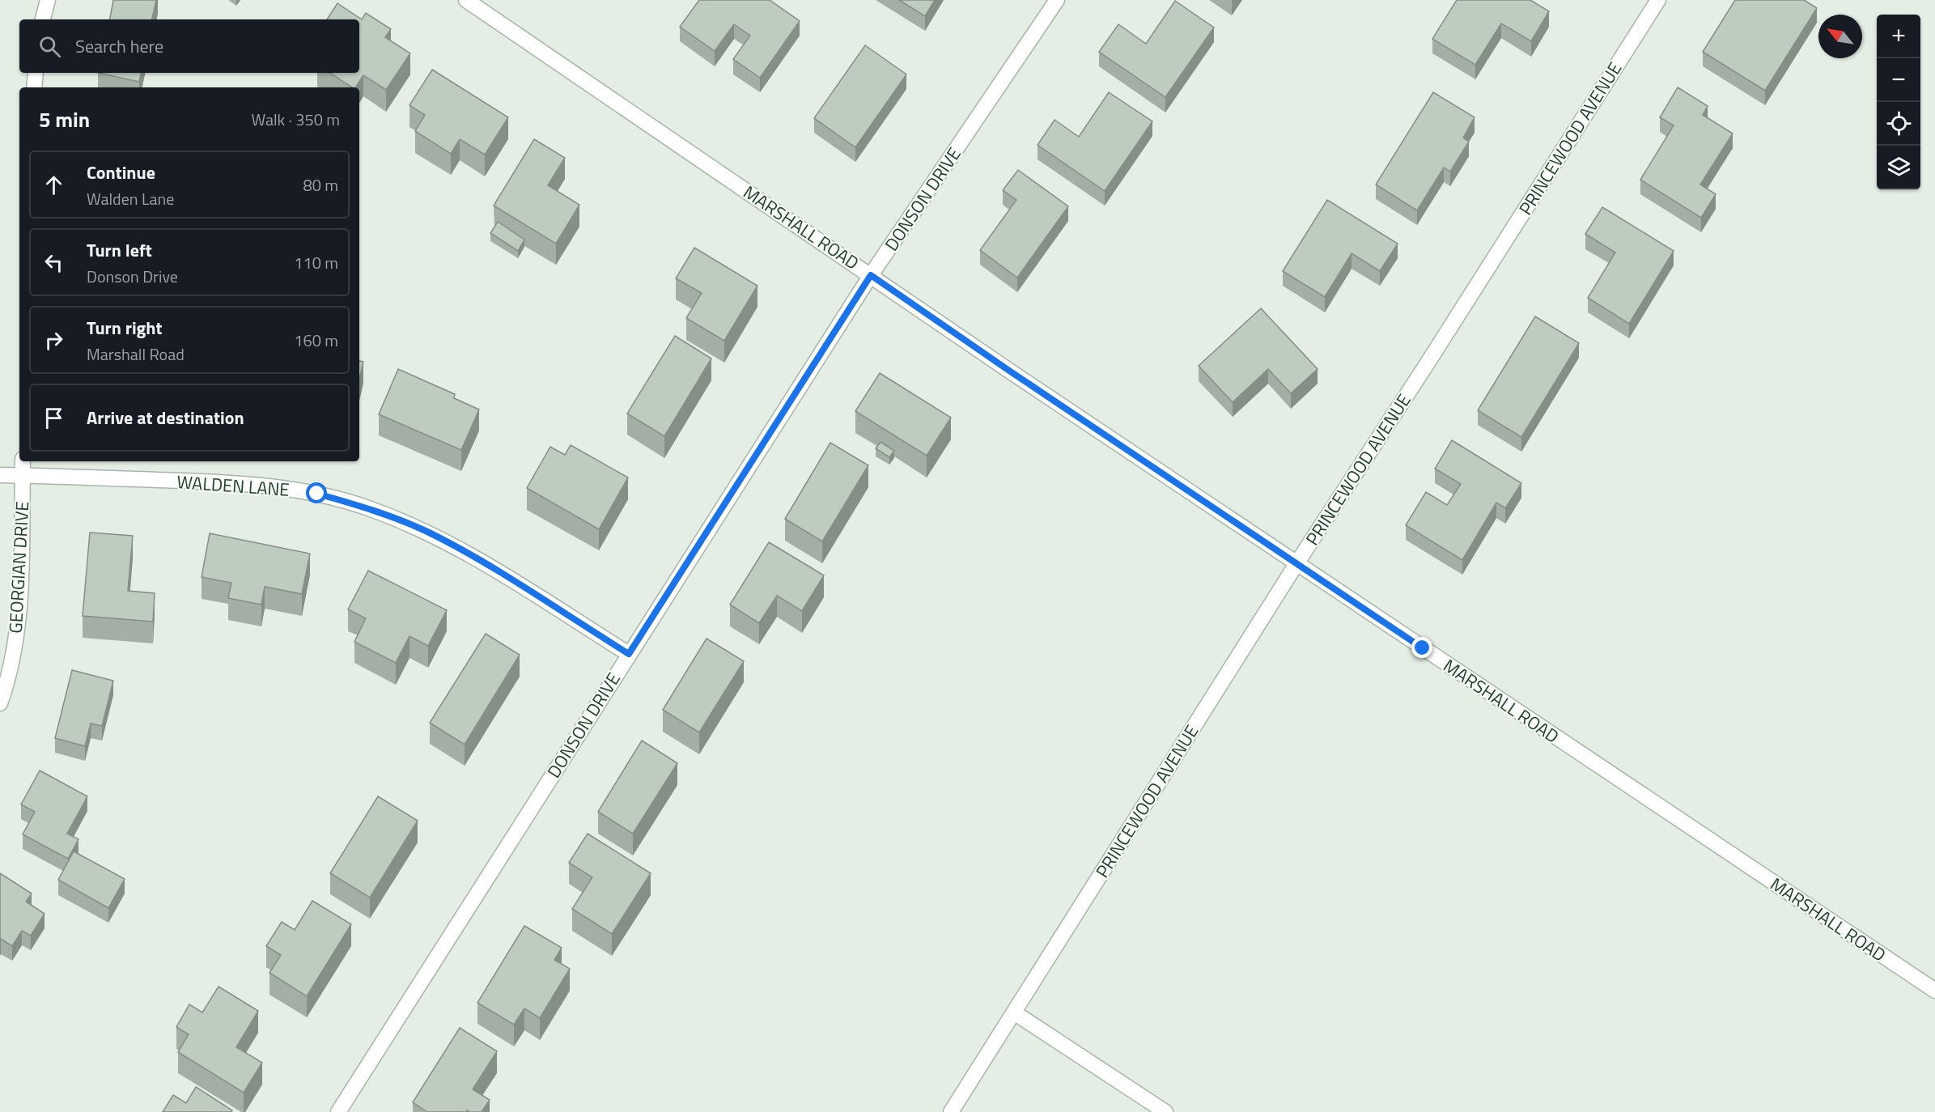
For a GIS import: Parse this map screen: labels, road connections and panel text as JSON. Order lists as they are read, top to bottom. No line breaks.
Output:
{"streets":{"street":["PRINCEWOOD AVENUE","DONSON DRIVE","MARSHALL ROAD","WALDEN LANE","GEORGIAN DRIVE"]},"crossings":[["PRINCEWOOD AVENUE","MARSHALL ROAD"],["DONSON DRIVE","MARSHALL ROAD"],["DONSON DRIVE","WALDEN LANE"],["WALDEN LANE","GEORGIAN DRIVE"]],"north":"top left","page":{"map_buttons":["+","−"],"search":"Search here","heading":["5 min","Walk · 350 m"],"list":[["Continue","Walden Lane","80 m"],["Turn left","Donson Drive","110 m"],["Turn right","Marshall Road","160 m"],"Arrive at destination"]}}
